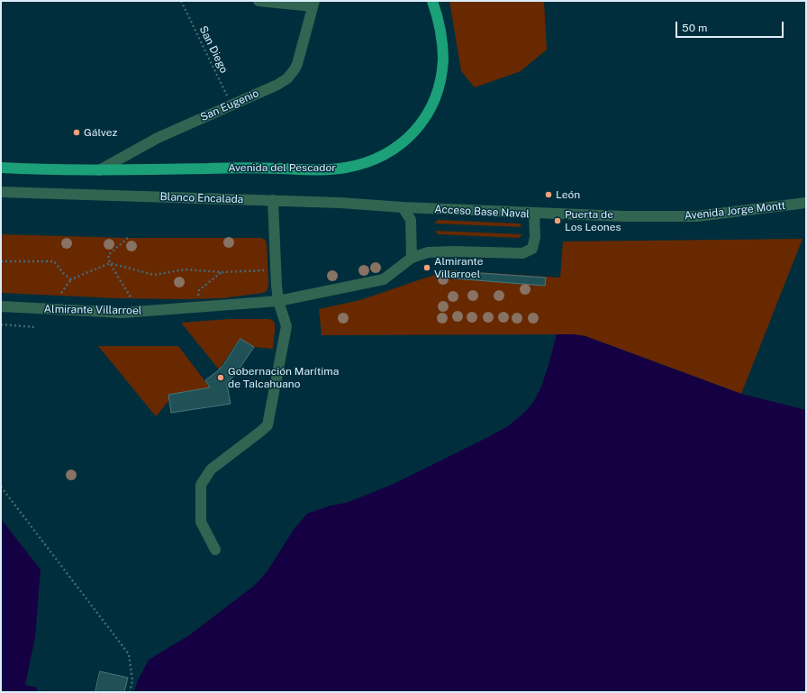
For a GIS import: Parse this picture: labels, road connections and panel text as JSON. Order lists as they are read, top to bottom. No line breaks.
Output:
{"streets":{"main road":["Avenida del Pescador"],"street":["San Eugenio","Blanco Encalada","Avenida Jorge Montt","Acceso Base Naval","Almirante Villarroel"],"path":["San Diego"]},"crossings":[["San Diego","San Eugenio"],["San Eugenio","Avenida del Pescador"],["Blanco Encalada","Acceso Base Naval"],["Avenida Jorge Montt","Acceso Base Naval"],["Acceso Base Naval","Almirante Villarroel"]],"places":["Gálvez","León","Puerta de Los Leones","Almirante Villarroel","Gobernación Marítima de Talcahuano"],"scale_bar":"50 m"}
